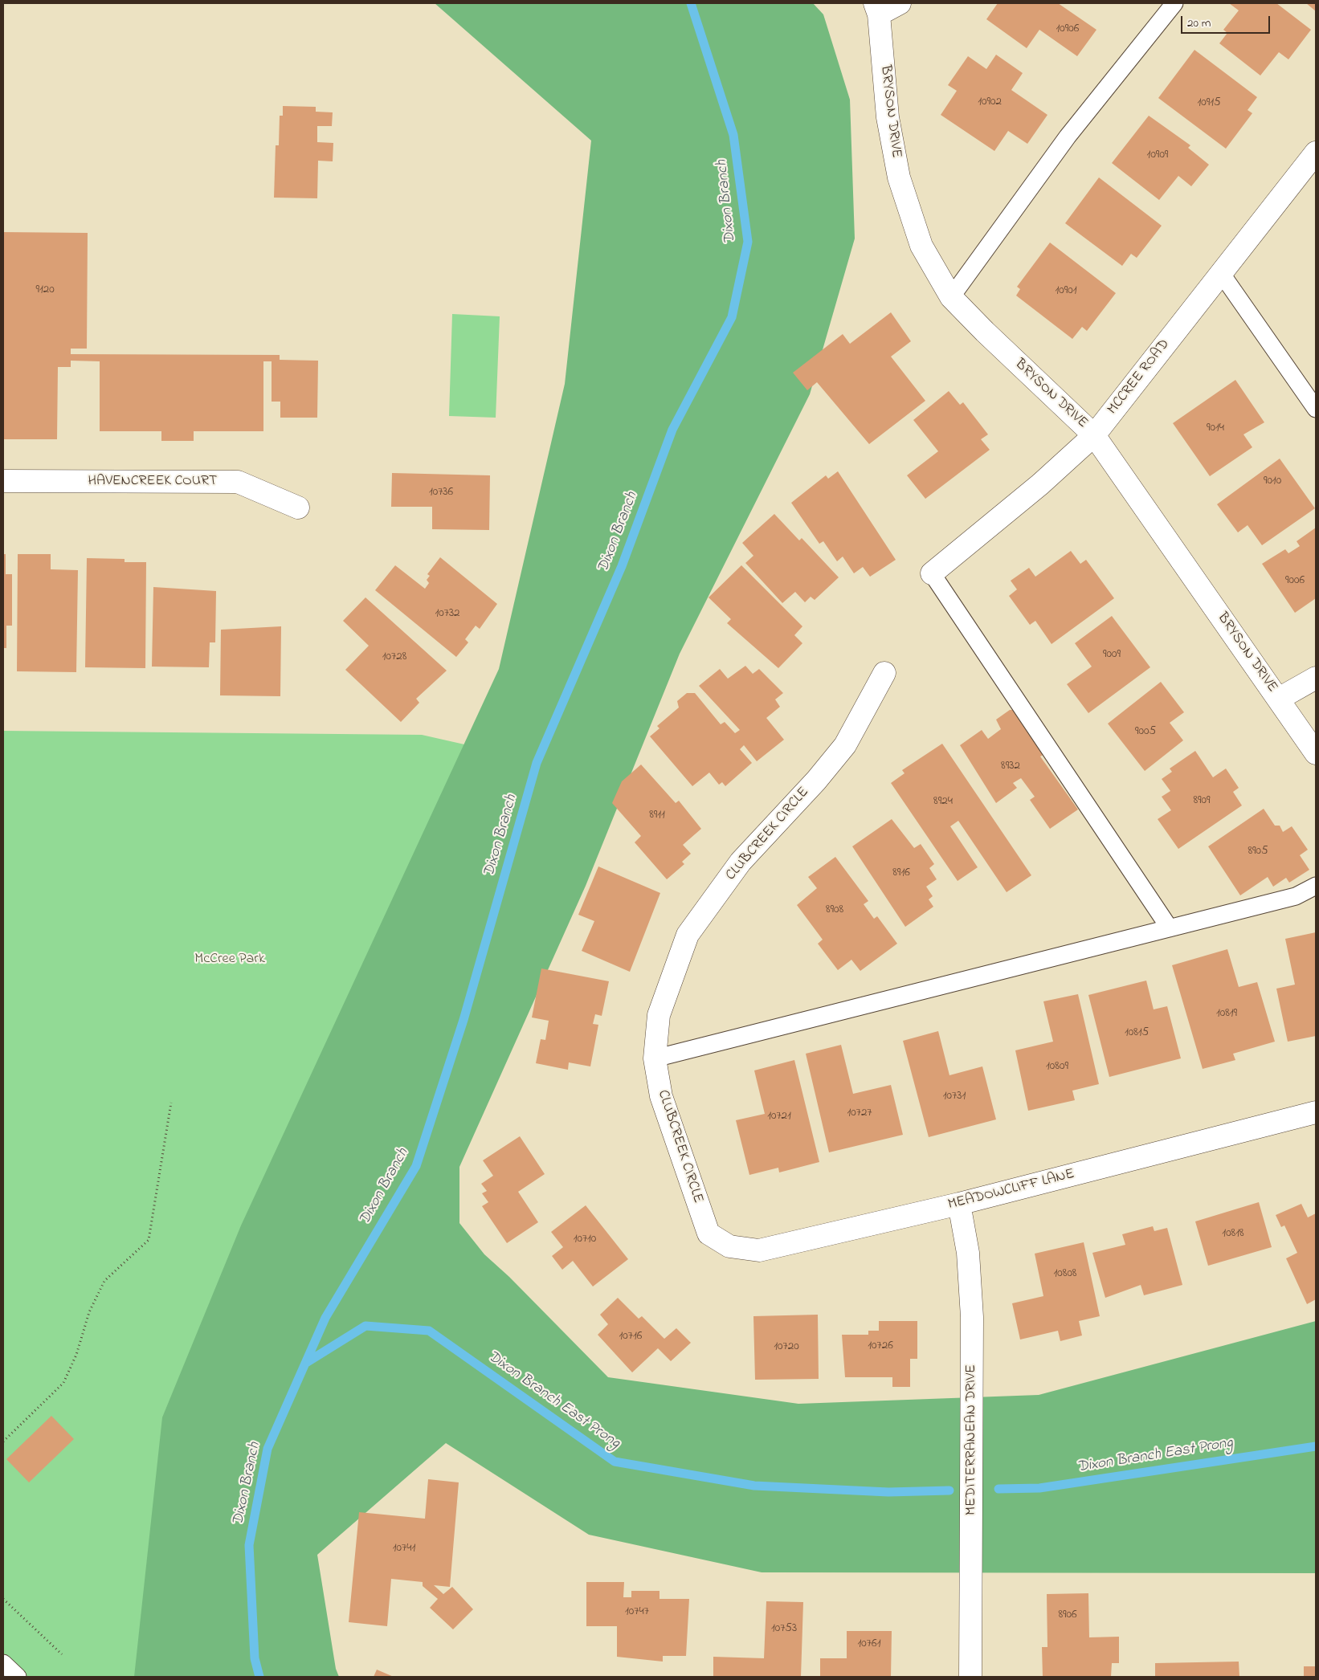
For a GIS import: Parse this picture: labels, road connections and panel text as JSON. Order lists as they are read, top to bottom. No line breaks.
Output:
{"streets":{"street":["BRYSON DRIVE","MCCREE ROAD","HAVENCREEK COURT","CLUBCREEK CIRCLE","MEADOWCLIFF LANE","MEDITERRANEAN DRIVE"]},"crossings":[["BRYSON DRIVE","MCCREE ROAD"],["CLUBCREEK CIRCLE","MEADOWCLIFF LANE"],["MEADOWCLIFF LANE","MEDITERRANEAN DRIVE"]],"water":["Dixon Branch","Dixon Branch East Prong"],"parks":["McCree Park"],"house_numbers":["10906","10902","10915","10909","9120","10901","9014","9010","10736","9006","10732","9009","10728","9005","8932","8909","8924","8911","8905","8916","8908","10819","10815","10809","10731","10727","10721","10818","10710","10808","10716","10726","10720","10741","10747","8906","10753","10761"],"scale_bar":"20 m"}
